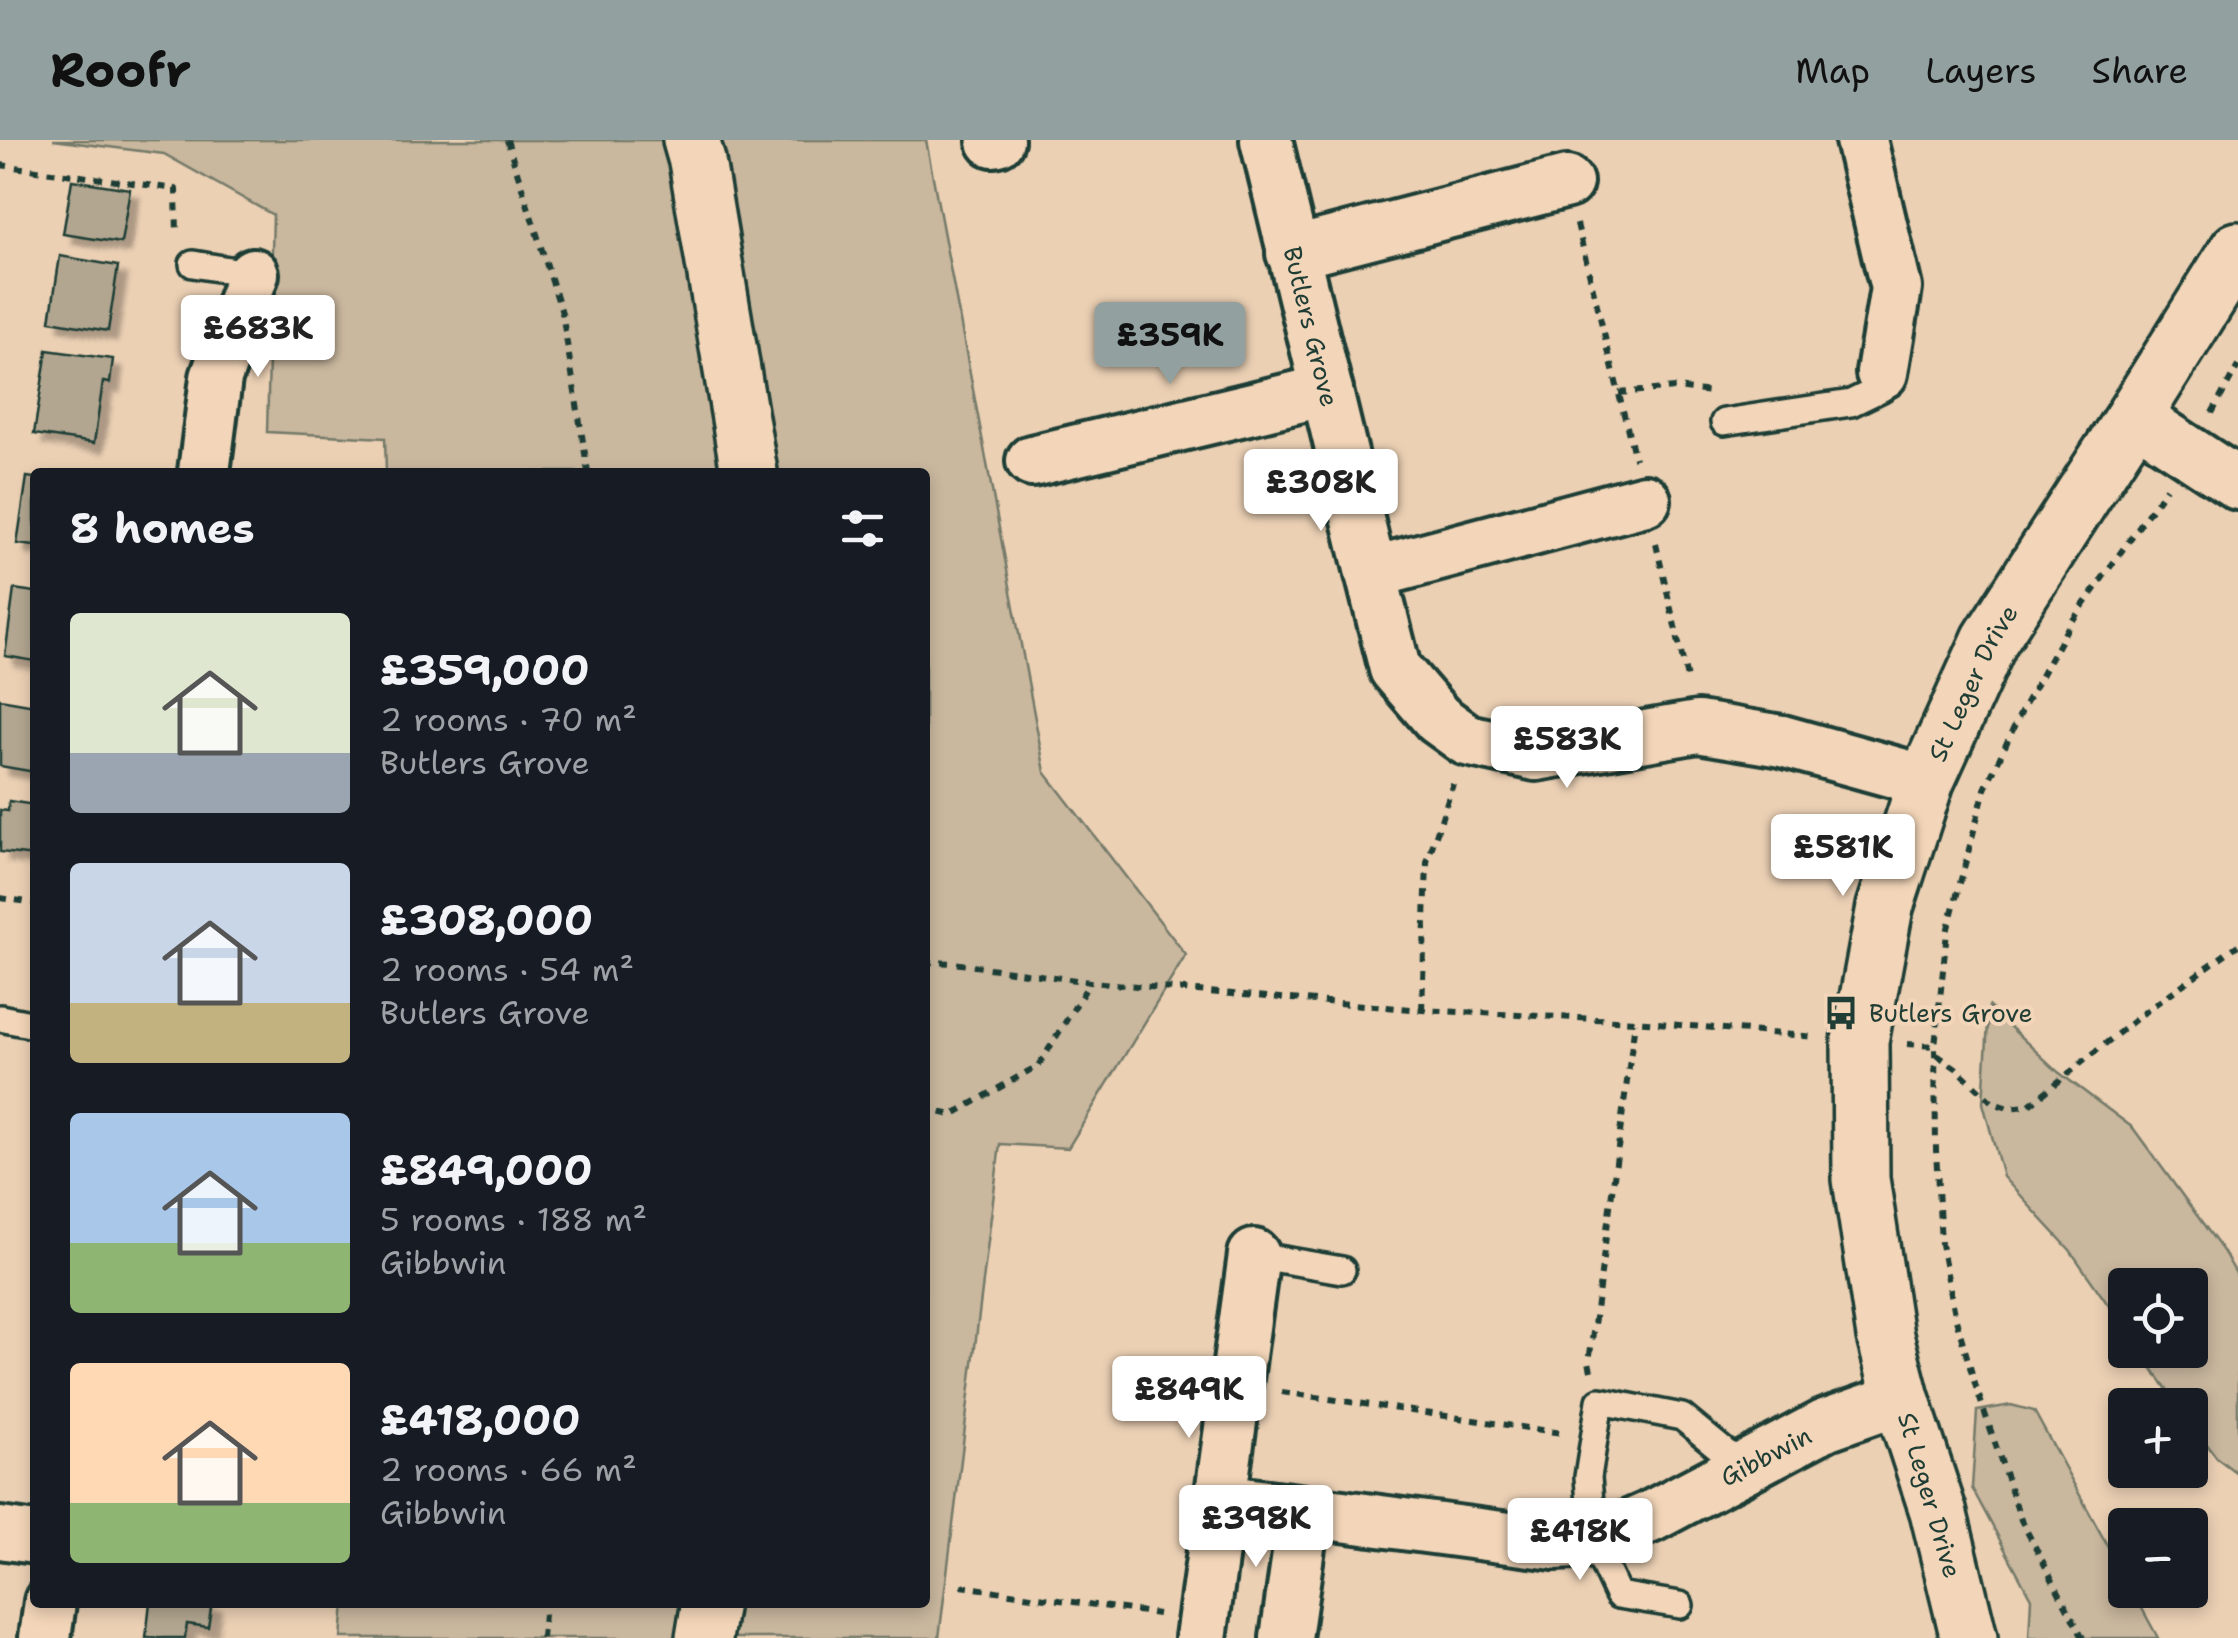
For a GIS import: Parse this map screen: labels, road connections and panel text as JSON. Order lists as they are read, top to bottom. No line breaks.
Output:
{"streets":{"street":["Butlers Grove","St Leger Drive","Gibbwin"]},"crossings":[["Butlers Grove","St Leger Drive"],["St Leger Drive","Gibbwin"]],"places":{"bus stop":["Butlers Grove"]},"page":{"header":"Roofr","nav":["Map","Layers","Share"],"price":["£683K","£359K","£308K","£583K","£581K","£849K","£398K","£418K"],"heading":"8 homes","list":[{"name":"£359,000","note":"2 rooms · 70 m² · Butlers Grove"},{"name":"£308,000","note":"2 rooms · 54 m² · Butlers Grove"},{"name":"£849,000","note":"5 rooms · 188 m² · Gibbwin"},{"name":"£418,000","note":"2 rooms · 66 m² · Gibbwin"}],"map_buttons":["+","−"]}}
